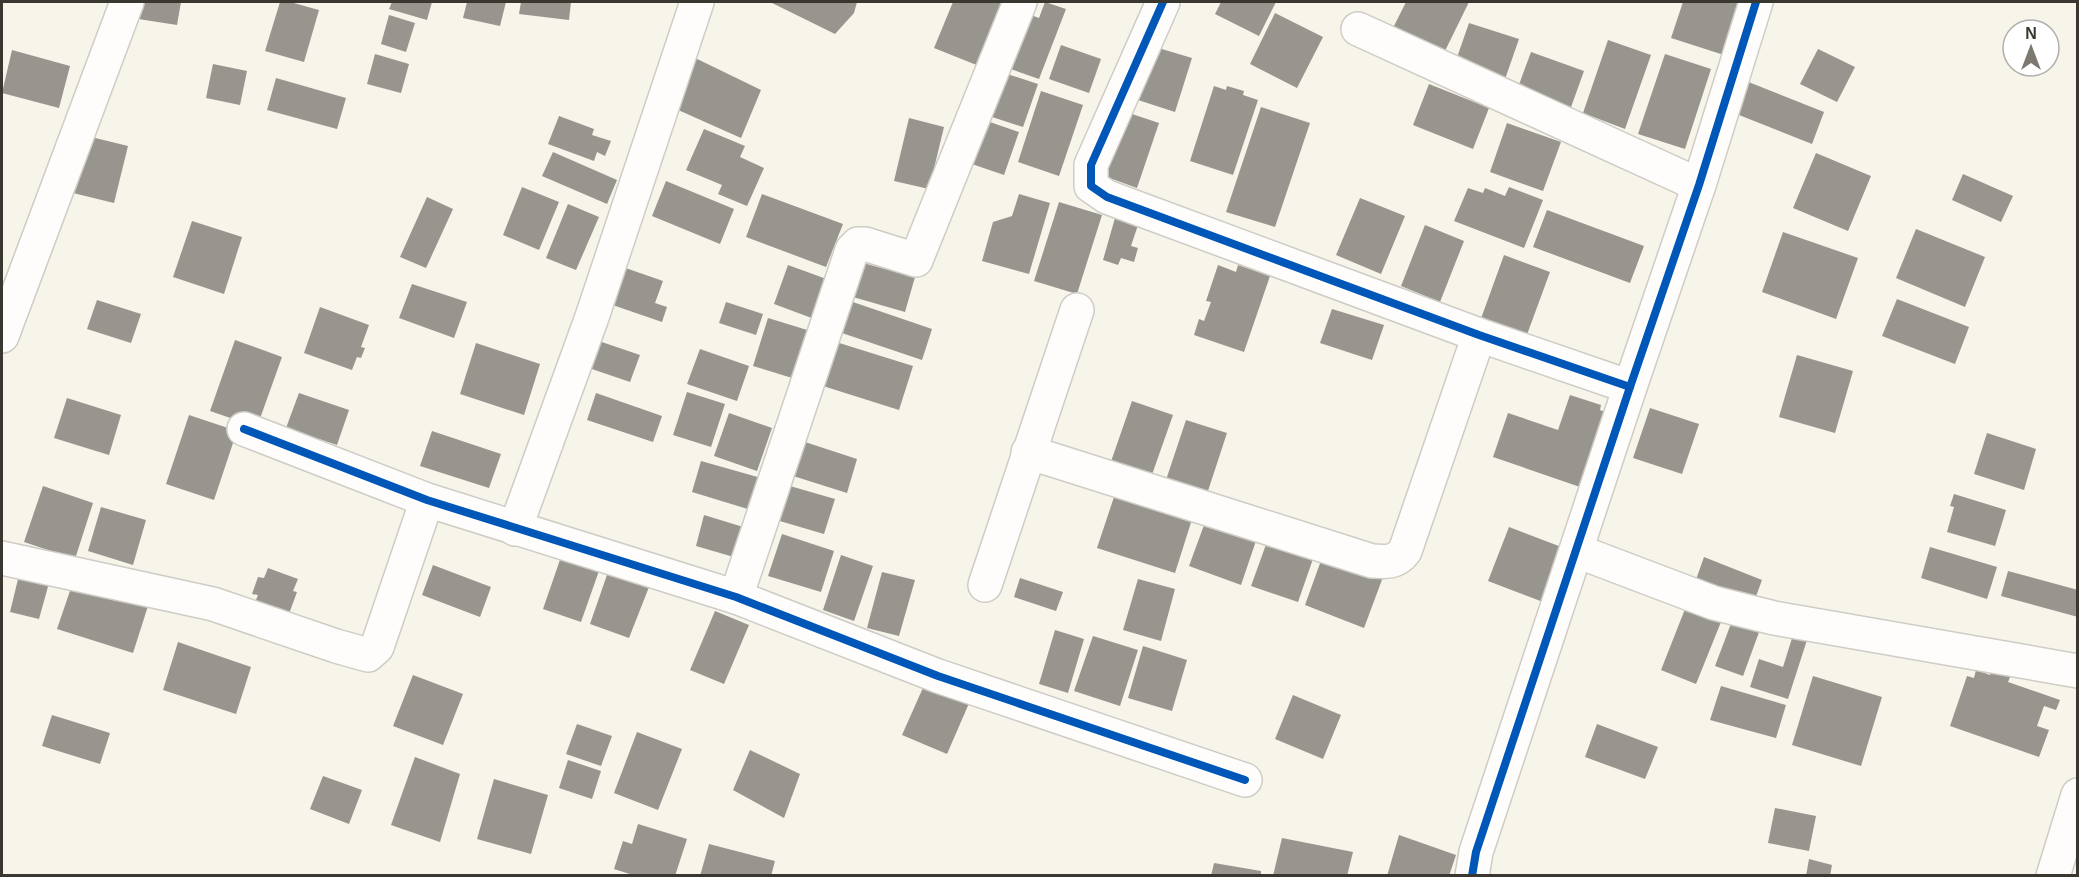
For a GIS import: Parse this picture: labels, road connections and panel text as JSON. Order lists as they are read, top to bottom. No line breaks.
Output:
{"north":"top"}
